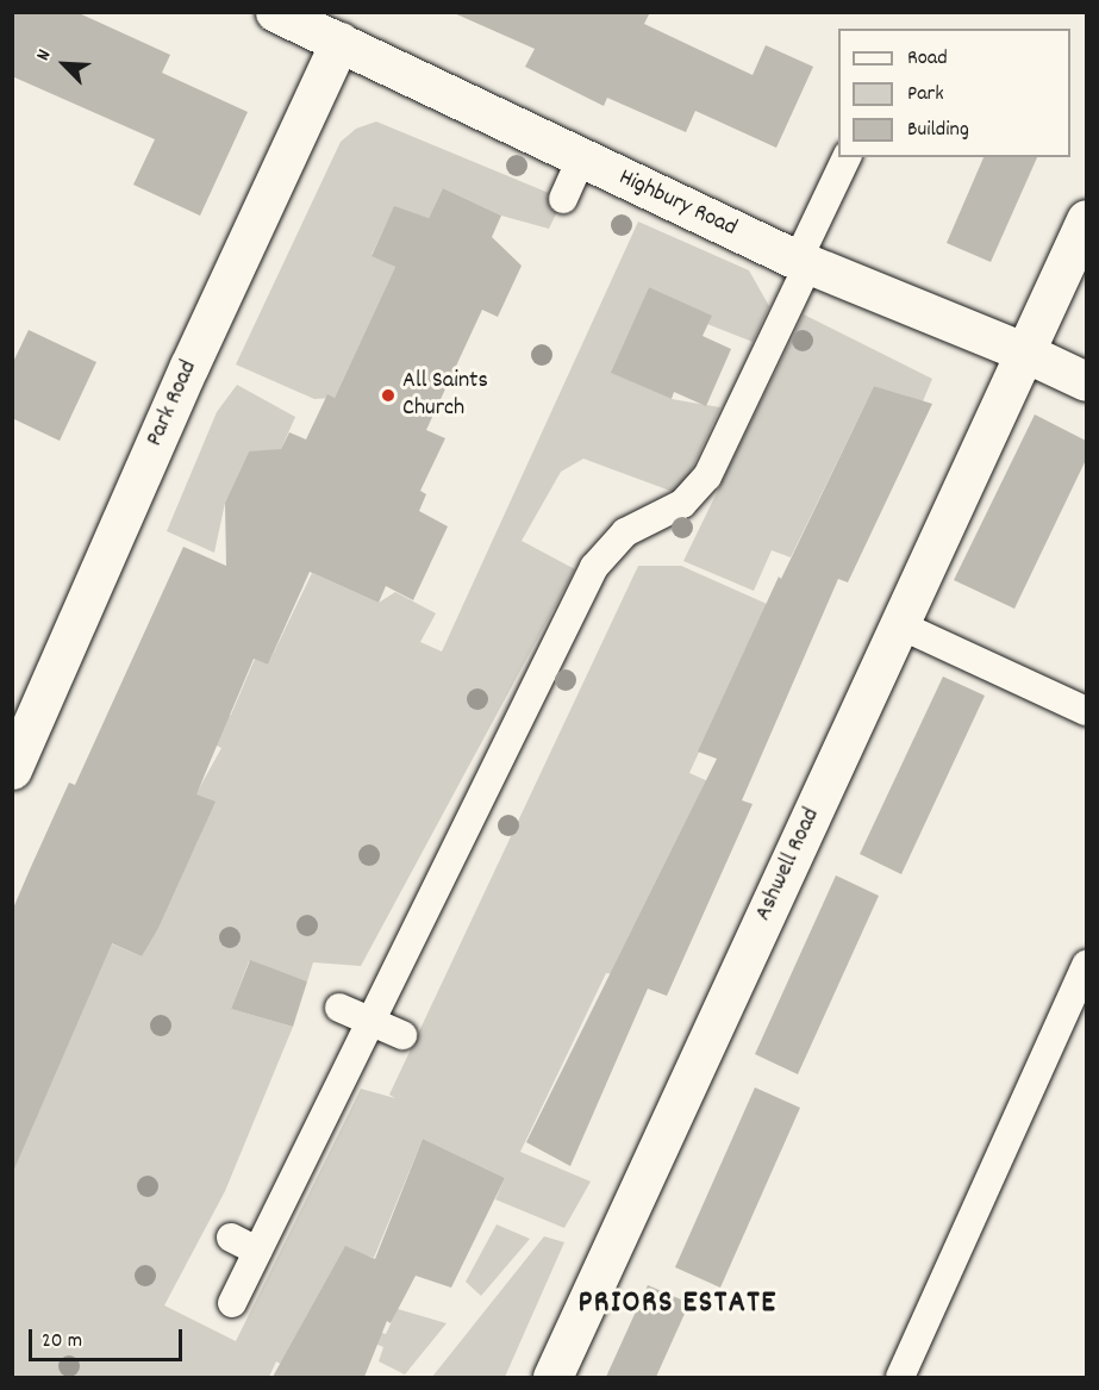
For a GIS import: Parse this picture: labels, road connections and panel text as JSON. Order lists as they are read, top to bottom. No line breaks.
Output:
{"streets":{"street":["Highbury Road","Park Road","Ashwell Road"]},"crossings":[["Highbury Road","Park Road"],["Highbury Road","Ashwell Road"]],"districts":["PRIORS ESTATE"],"places":["All Saints Church"],"legend":["Road","Park","Building"],"scale_bar":"20 m","north":"top left"}
